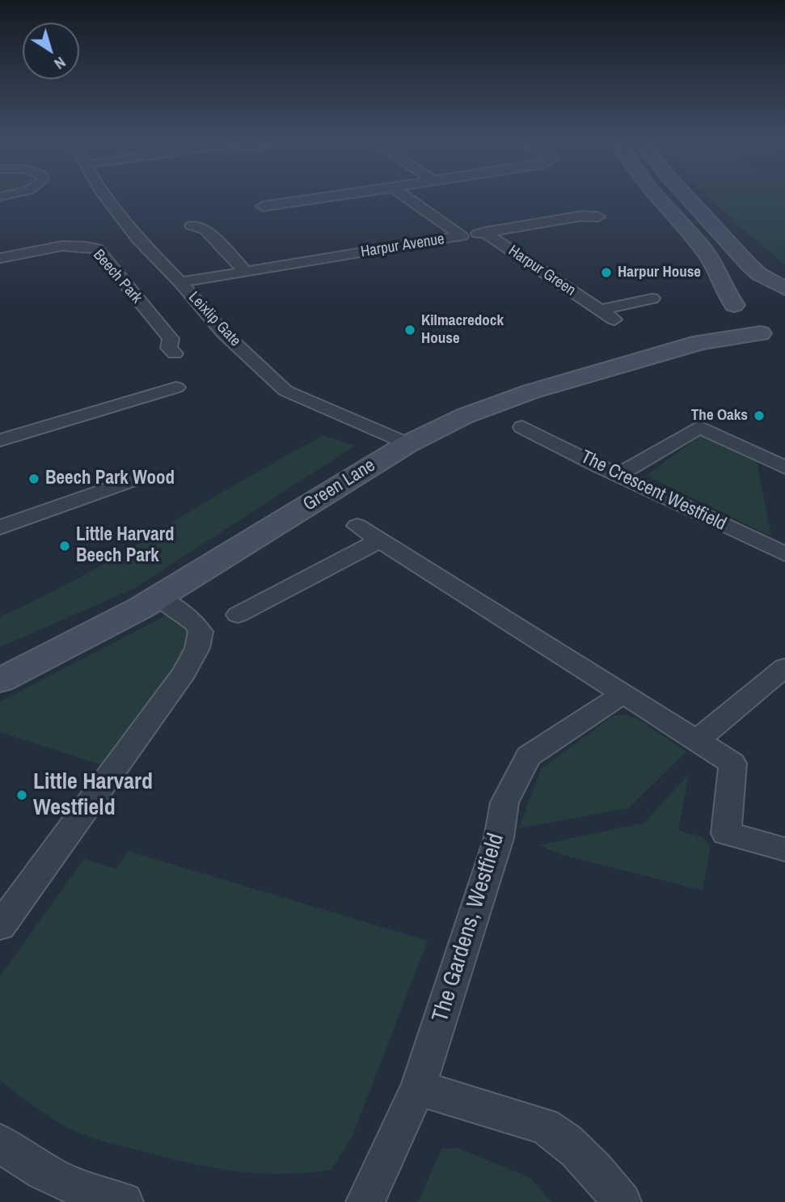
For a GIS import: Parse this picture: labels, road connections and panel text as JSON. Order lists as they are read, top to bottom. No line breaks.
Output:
{"streets":{"main road":["Green Lane"],"street":["Harpur Avenue","Harpur Green","Beech Park","Leixlip Gate","The Crescent Westfield","The Gardens, Westfield"]},"crossings":[["Harpur Avenue","Leixlip Gate"],["Leixlip Gate","Green Lane"]],"places":["Harpur House","Kilmacredock House","The Oaks","Beech Park Wood","Little Harvard Beech Park","Little Harvard Westfield"],"north":"bottom right"}
